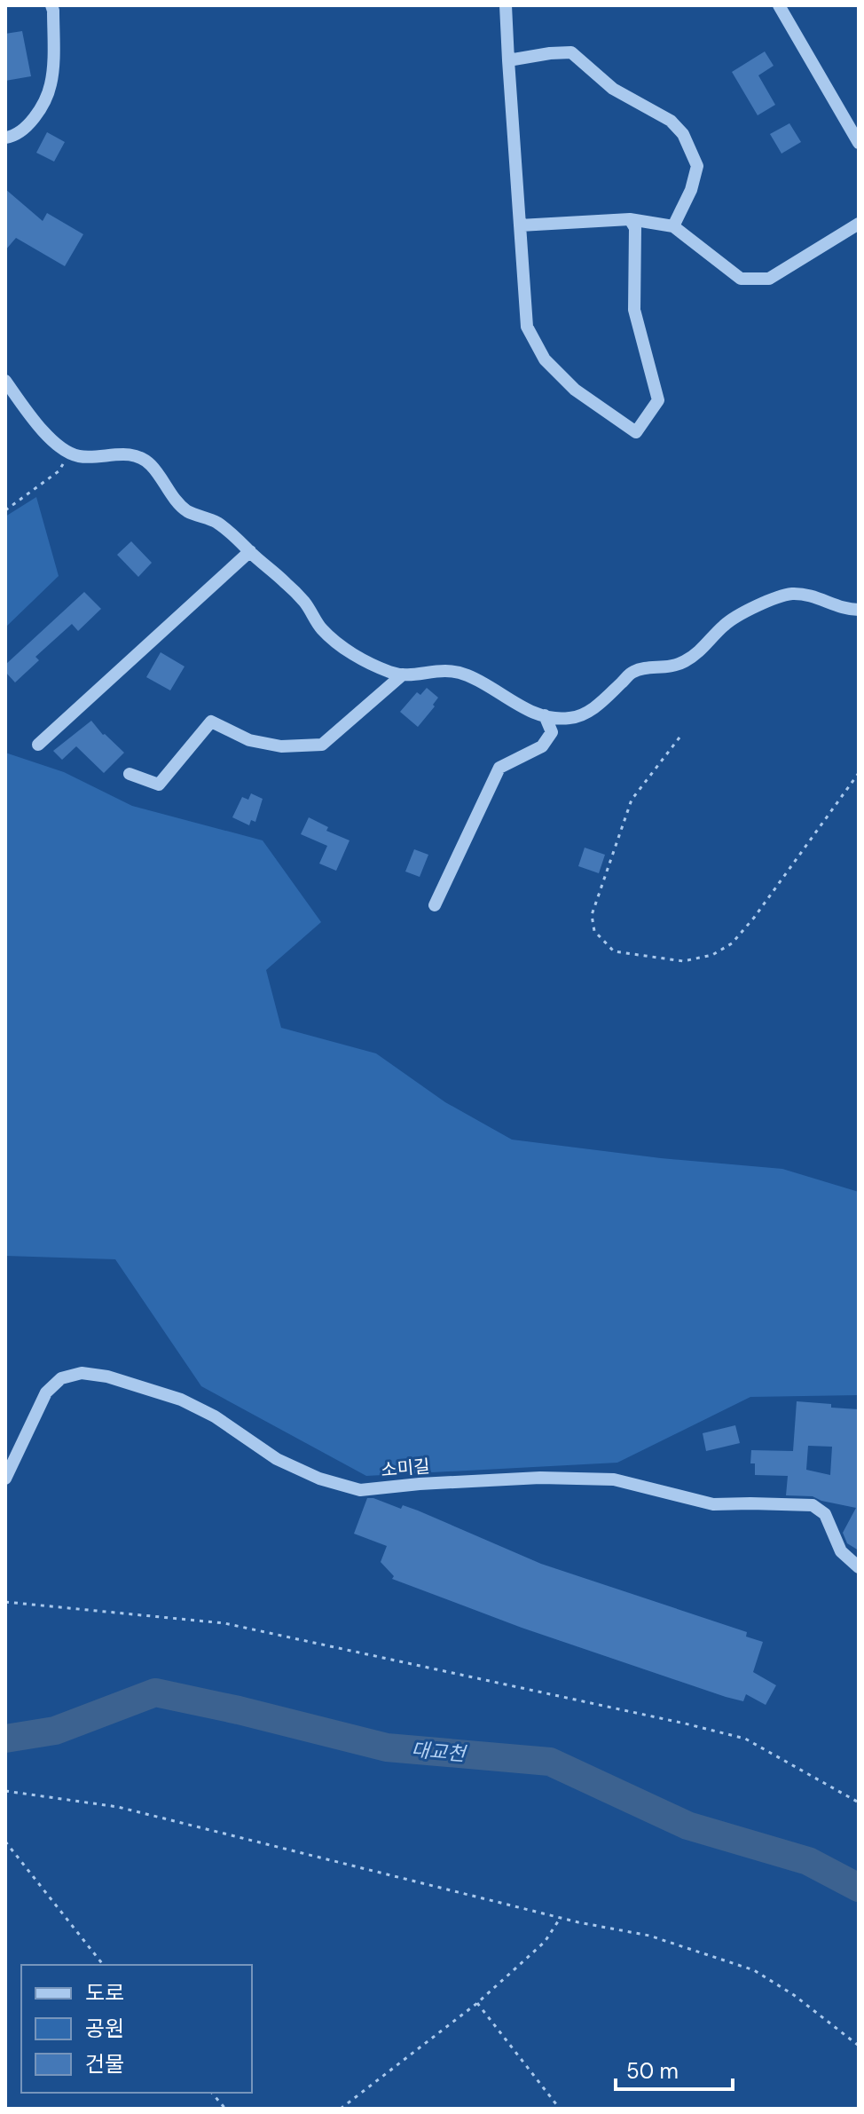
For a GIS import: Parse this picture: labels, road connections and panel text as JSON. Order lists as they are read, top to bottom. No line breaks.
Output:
{"streets":{"street":["소미길"]},"water":["대교천"],"legend":["도로","공원","건물"],"scale_bar":"50 m"}
